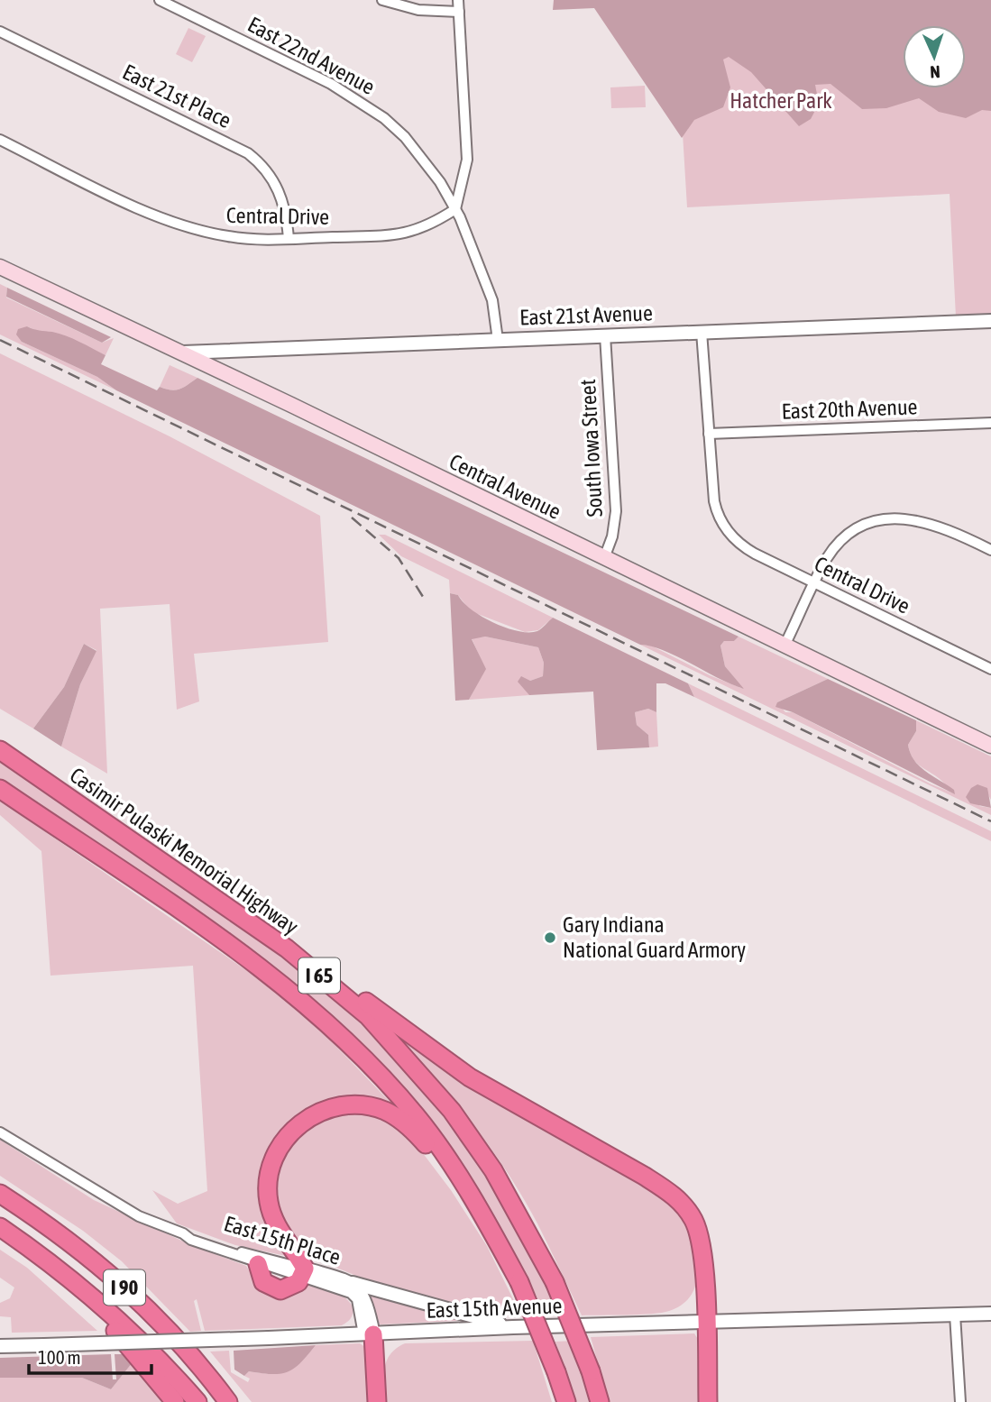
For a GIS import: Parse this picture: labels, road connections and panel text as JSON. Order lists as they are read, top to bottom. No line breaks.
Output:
{"streets":{"highway":["Casimir Pulaski Memorial Highway","I 65","I 90"],"main road":["Central Avenue"],"street":["East 22nd Avenue","East 21st Place","Central Drive","East 21st Avenue","East 20th Avenue","South Iowa Street","East 15th Place","East 15th Avenue"]},"crossings":[["East 22nd Avenue","Central Drive"],["East 22nd Avenue","East 21st Avenue"],["East 21st Place","Central Drive"],["Central Drive","East 20th Avenue"],["East 21st Avenue","South Iowa Street"],["East 21st Avenue","Central Avenue"],["South Iowa Street","Central Avenue"],["East 15th Place","East 15th Avenue"]],"parks":["Hatcher Park"],"places":["Gary Indiana National Guard Armory"],"scale_bar":"100 m","north":"bottom"}
